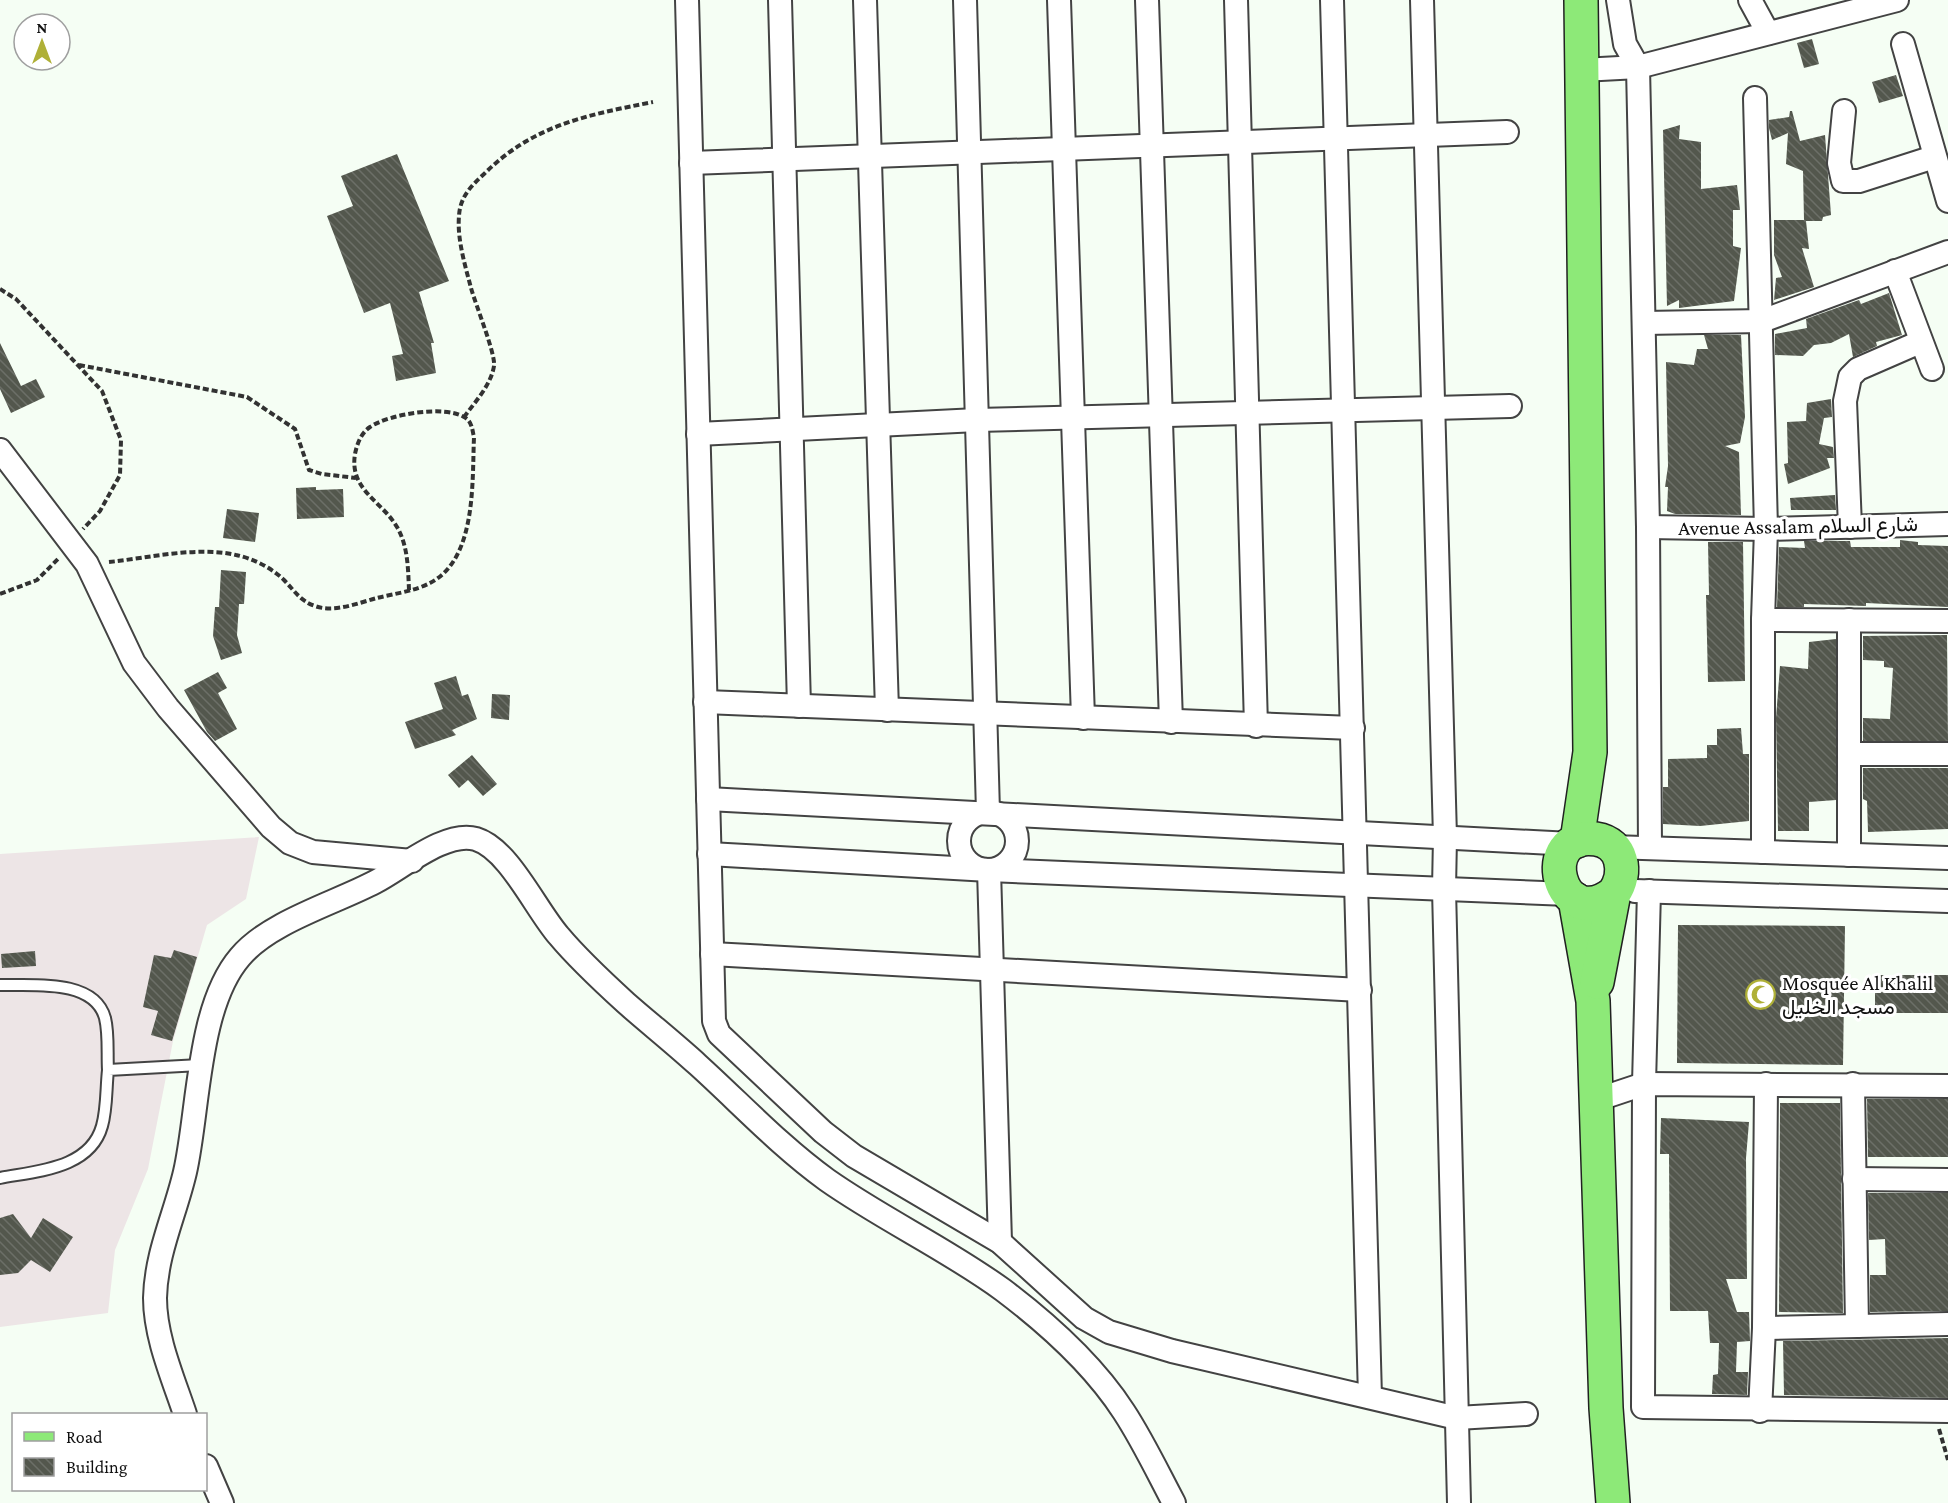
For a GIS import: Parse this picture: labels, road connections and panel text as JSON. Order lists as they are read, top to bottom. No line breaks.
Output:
{"streets":{"street":["Avenue Assalam شارع السلام"]},"places":{"mosque":["Mosquée Al Khalil مسجد الخليل"]},"legend":["Road","Building"],"north":"top"}
